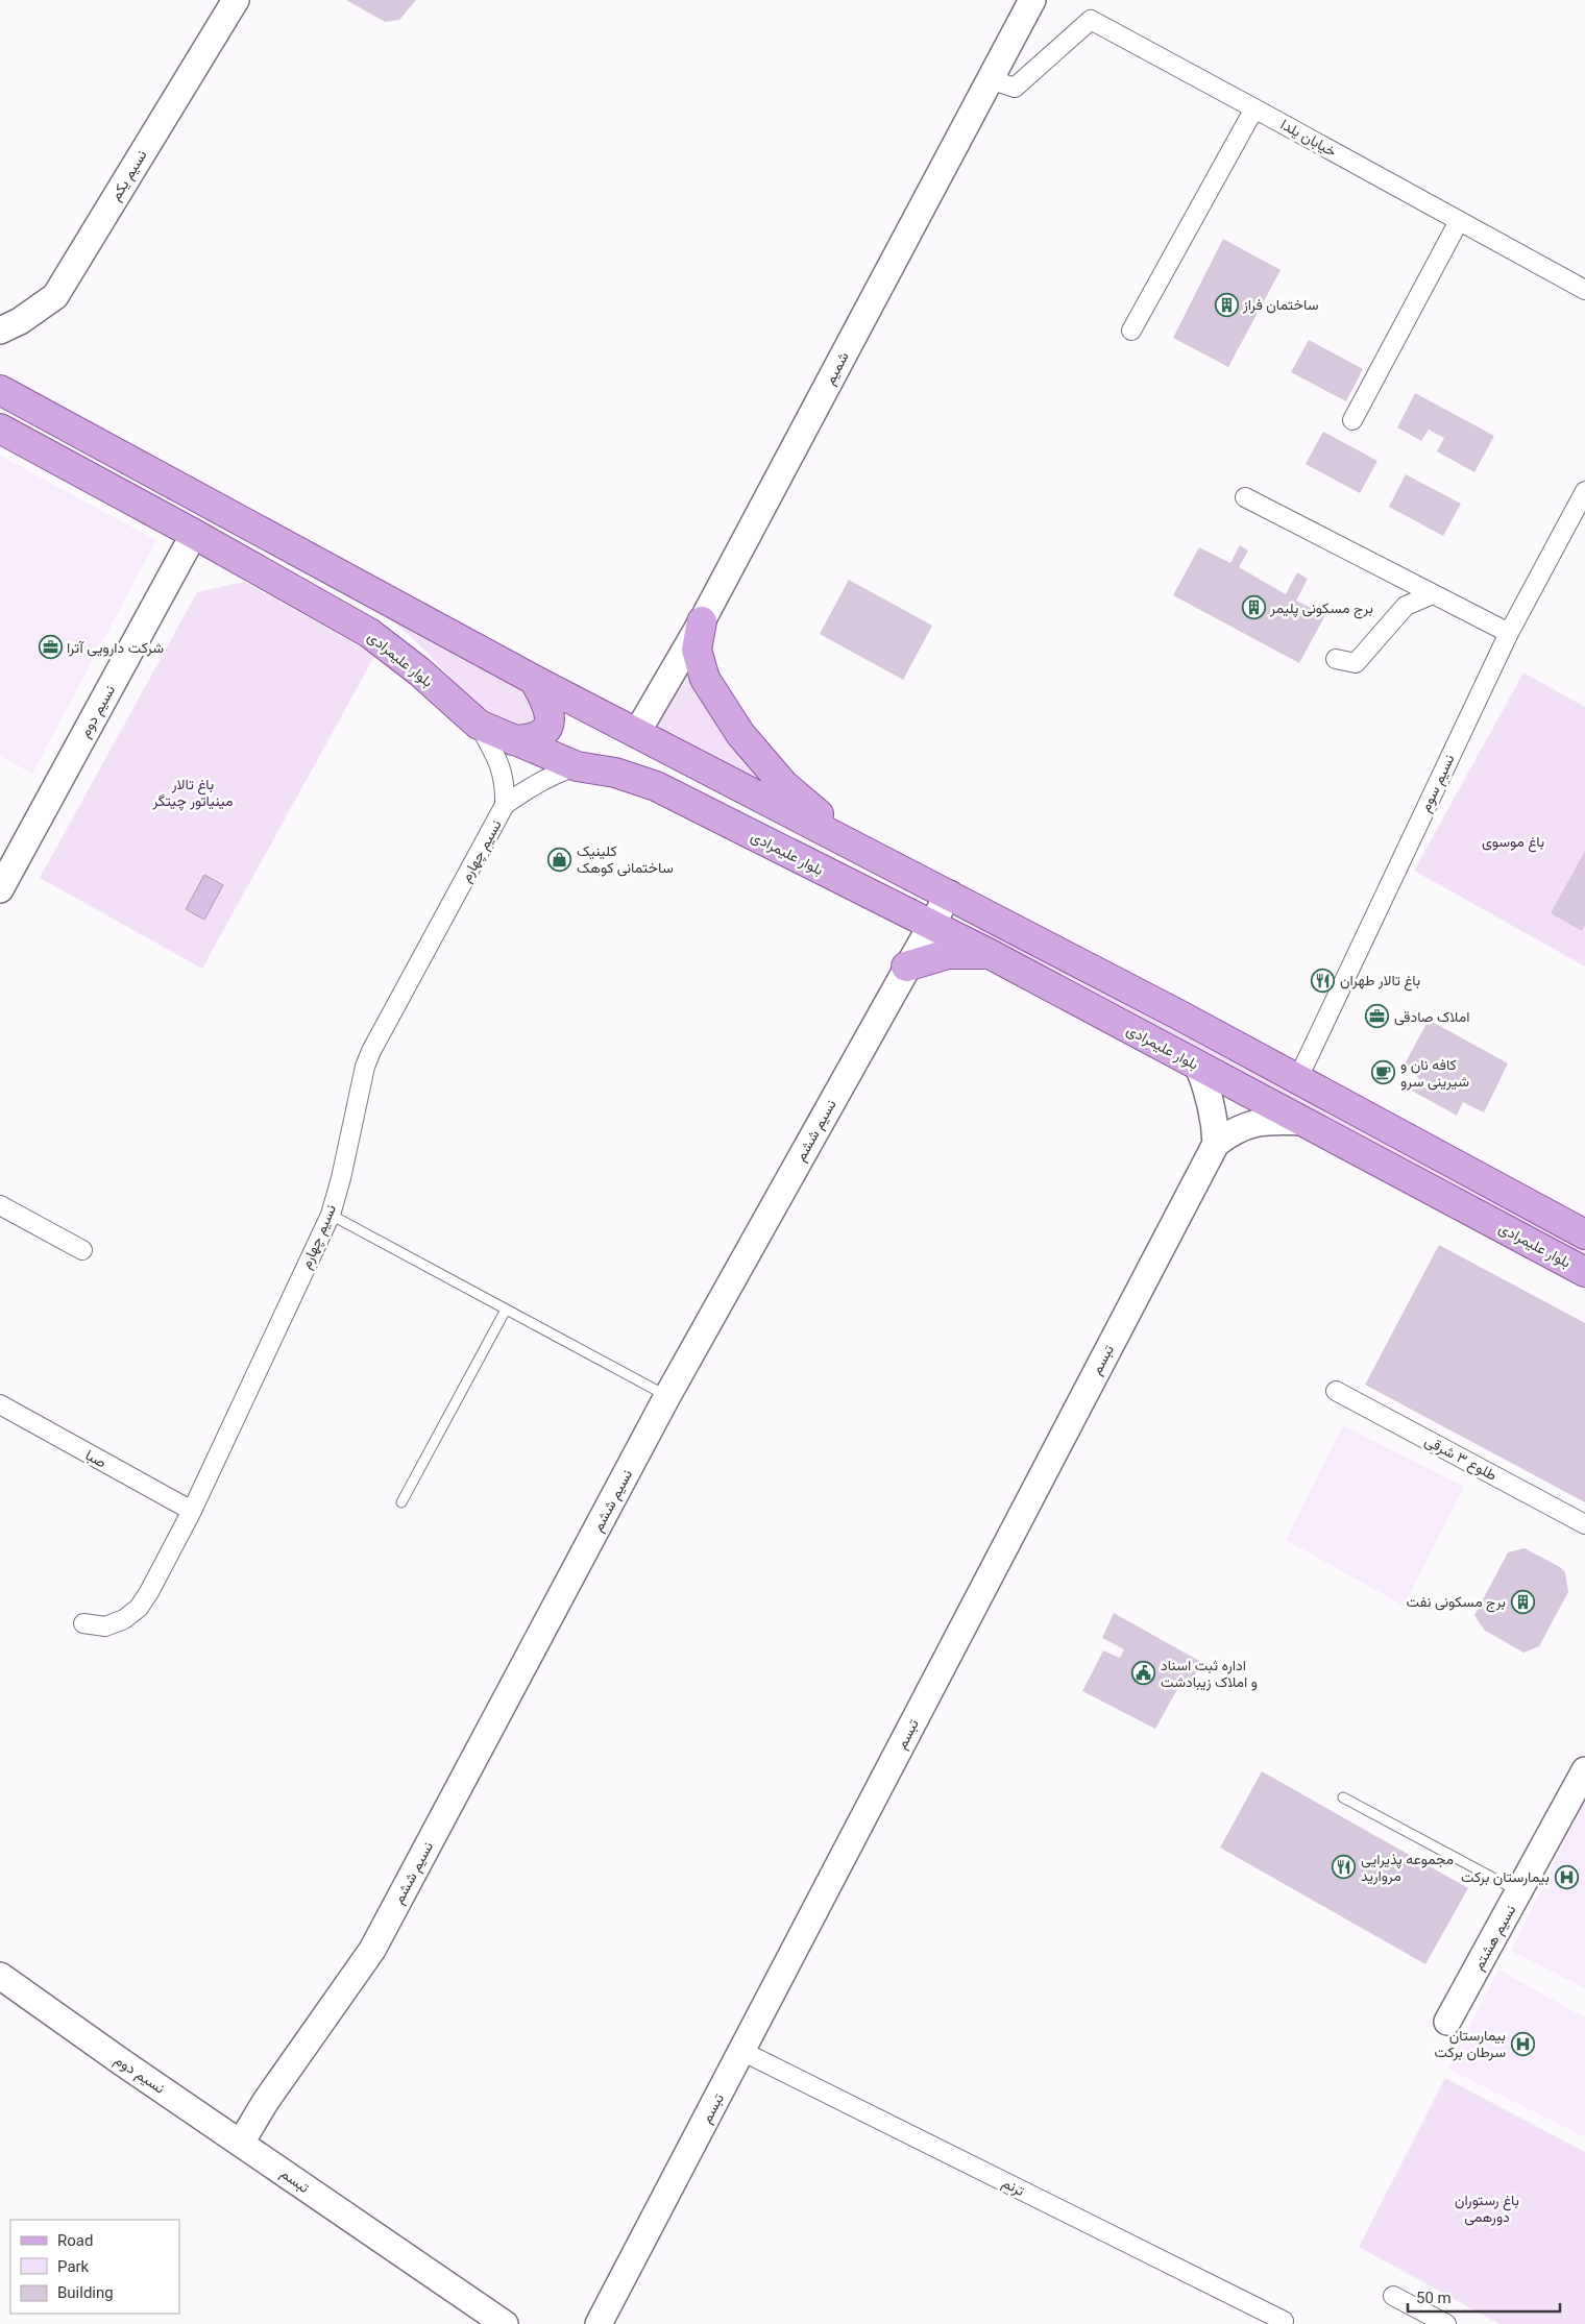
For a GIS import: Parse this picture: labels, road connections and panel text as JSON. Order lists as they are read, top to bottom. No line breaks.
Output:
{"streets":{"main road":["بلوار علیمرادی"],"street":["خیابان یلدا","نسیم یکم","شمیم","نسیم دوم","نسیم سوم","نسیم چهارم","نسیم ششم","تبسم","طلوع ۳ شرقی","صبا","نسیم هشتم","ترنم"]},"crossings":[["خیابان یلدا","شمیم"],["بلوار علیمرادی","نسیم دوم"],["بلوار علیمرادی","نسیم چهارم"],["بلوار علیمرادی","نسیم ششم"],["بلوار علیمرادی","تبسم"],["نسیم دوم","نسیم ششم"],["نسیم دوم","تبسم"],["نسیم چهارم","صبا"],["نسیم ششم","تبسم"],["تبسم","ترنم"]],"parks":["باغ تالار مینیاتور چیتگر","باغ موسوی","باغ رستوران دورهمی"],"places":{"building":["ساختمان فراز","برج مسکونی پلیمر","برج مسکونی نفت"],"office":["شرکت دارویی آترا","املاک صادقی"],"shop":["کلینیک ساختمانی کوهک"],"restaurant":["باغ تالار طهران","مجموعه پذیرایی مروارید"],"cafe":["کافه نان و شیرینی سرو"],"public building":["اداره ثبت اسناد و املاک زیبادشت"],"hospital":["بیمارستان برکت","بیمارستان سرطان برکت"]},"legend":["Road","Park","Building"],"scale_bar":"50 m"}
